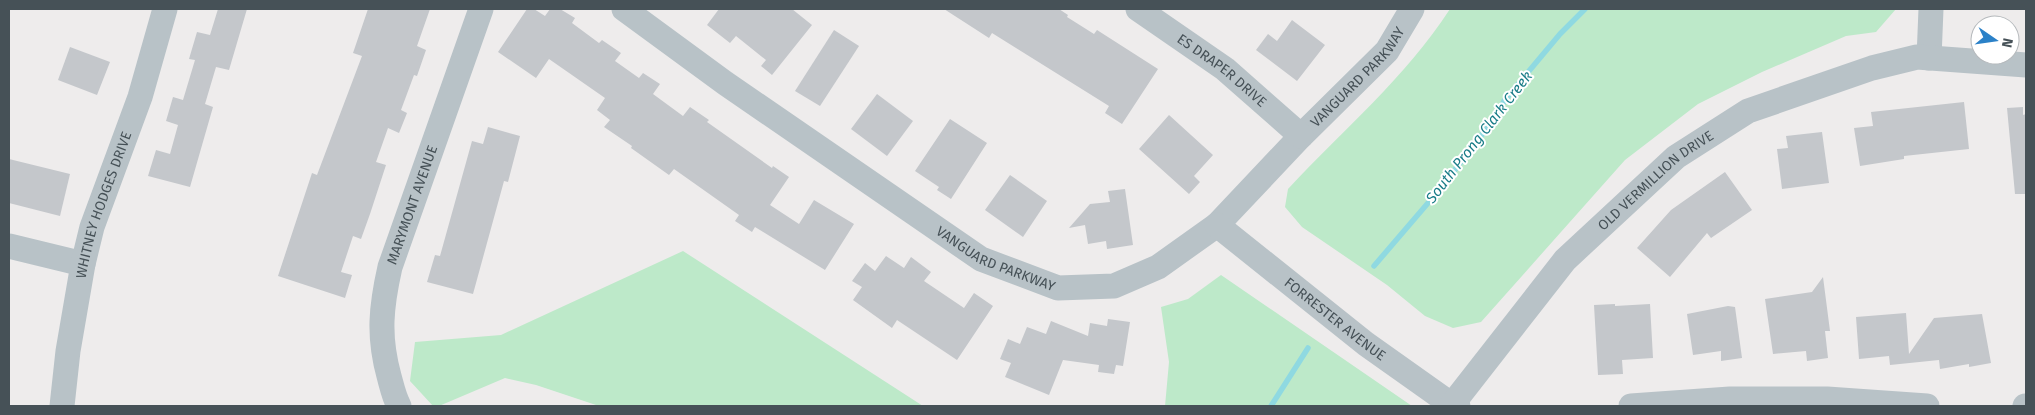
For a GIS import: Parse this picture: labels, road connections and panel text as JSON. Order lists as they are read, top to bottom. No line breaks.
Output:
{"streets":{"street":["ES DRAPER DRIVE","VANGUARD PARKWAY","OLD VERMILLION DRIVE","WHITNEY HODGES DRIVE","MARYMONT AVENUE","FORRESTER AVENUE"]},"crossings":[["ES DRAPER DRIVE","VANGUARD PARKWAY"],["VANGUARD PARKWAY","FORRESTER AVENUE"],["OLD VERMILLION DRIVE","FORRESTER AVENUE"]],"water":["South Prong Clark Creek"],"north":"right"}
